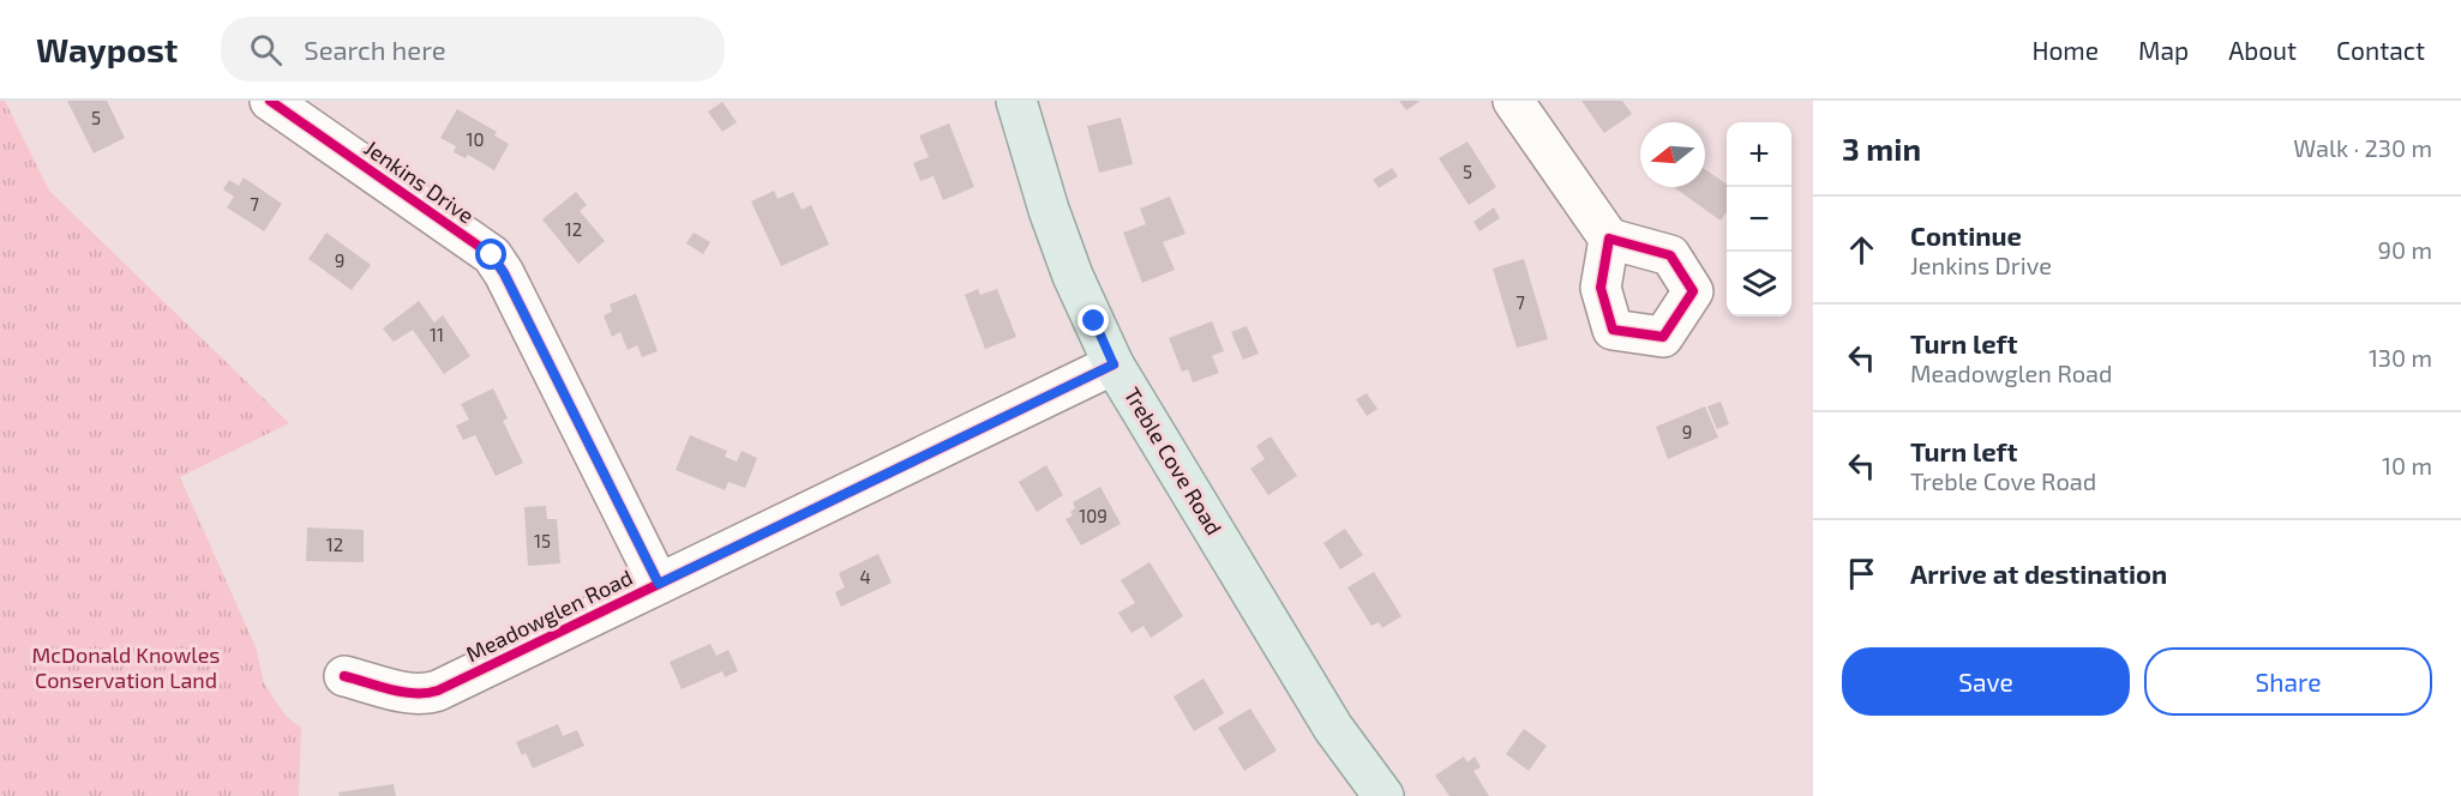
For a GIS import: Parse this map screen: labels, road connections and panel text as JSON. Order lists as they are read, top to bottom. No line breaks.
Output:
{"streets":{"main road":["Treble Cove Road"],"street":["Jenkins Drive","Meadowglen Road"]},"crossings":[["Jenkins Drive","Meadowglen Road"],["Treble Cove Road","Meadowglen Road"]],"parks":["McDonald Knowles Conservation Land"],"house_numbers":["5","10","5","7","12","9","7","11","9","109","15","12","4"],"north":"left","page":{"header":"Waypost","search":"Search here","nav":["Home","Map","About","Contact"],"heading":["3 min","Walk · 230 m"],"map_buttons":["+","−"],"list":[["Continue","Jenkins Drive","90 m"],["Turn left","Meadowglen Road","130 m"],["Turn left","Treble Cove Road","10 m"],"Arrive at destination"],"buttons":["Save","Share"]}}
